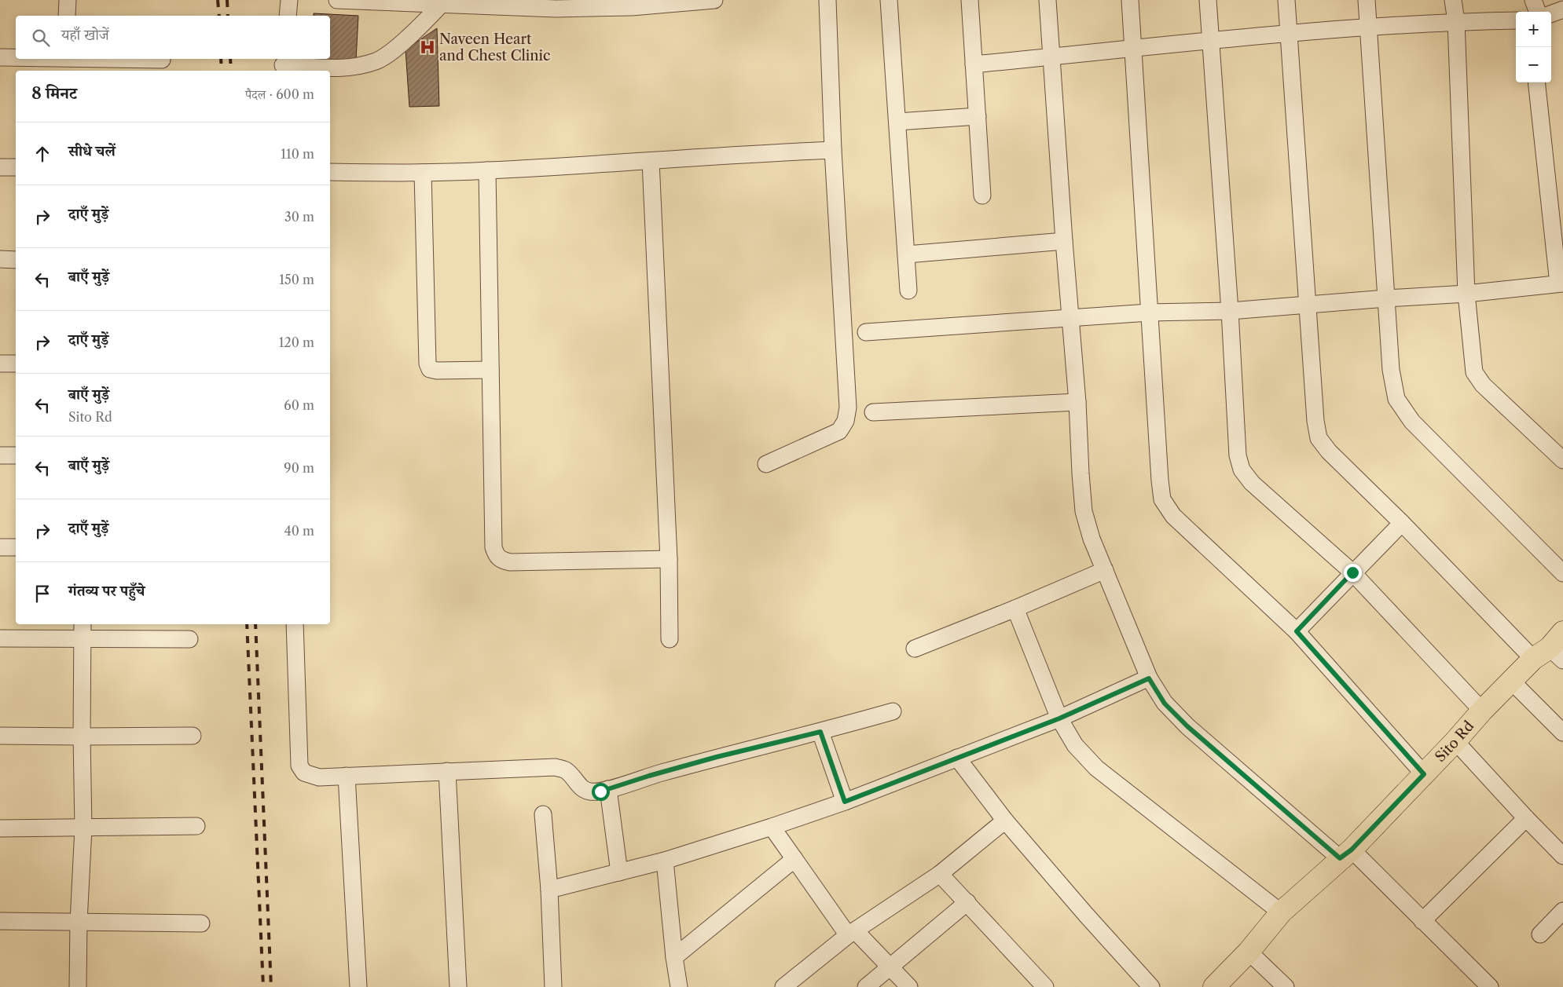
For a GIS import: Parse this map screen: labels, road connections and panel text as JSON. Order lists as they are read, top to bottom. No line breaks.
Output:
{"streets":{"main road":["Sito Rd"]},"places":{"hospital":["Naveen Heart and Chest Clinic"]},"page":{"map_buttons":["+","−"],"search":"यहाँ खोजें","heading":["8 मिनट","पैदल · 600 m"],"list":[["सीधे चलें","110 m"],["दाएँ मुड़ें","30 m"],["बाएँ मुड़ें","150 m"],["दाएँ मुड़ें","120 m"],["बाएँ मुड़ें","Sito Rd","60 m"],["बाएँ मुड़ें","90 m"],["दाएँ मुड़ें","40 m"],"गंतव्य पर पहुँचे"]}}
